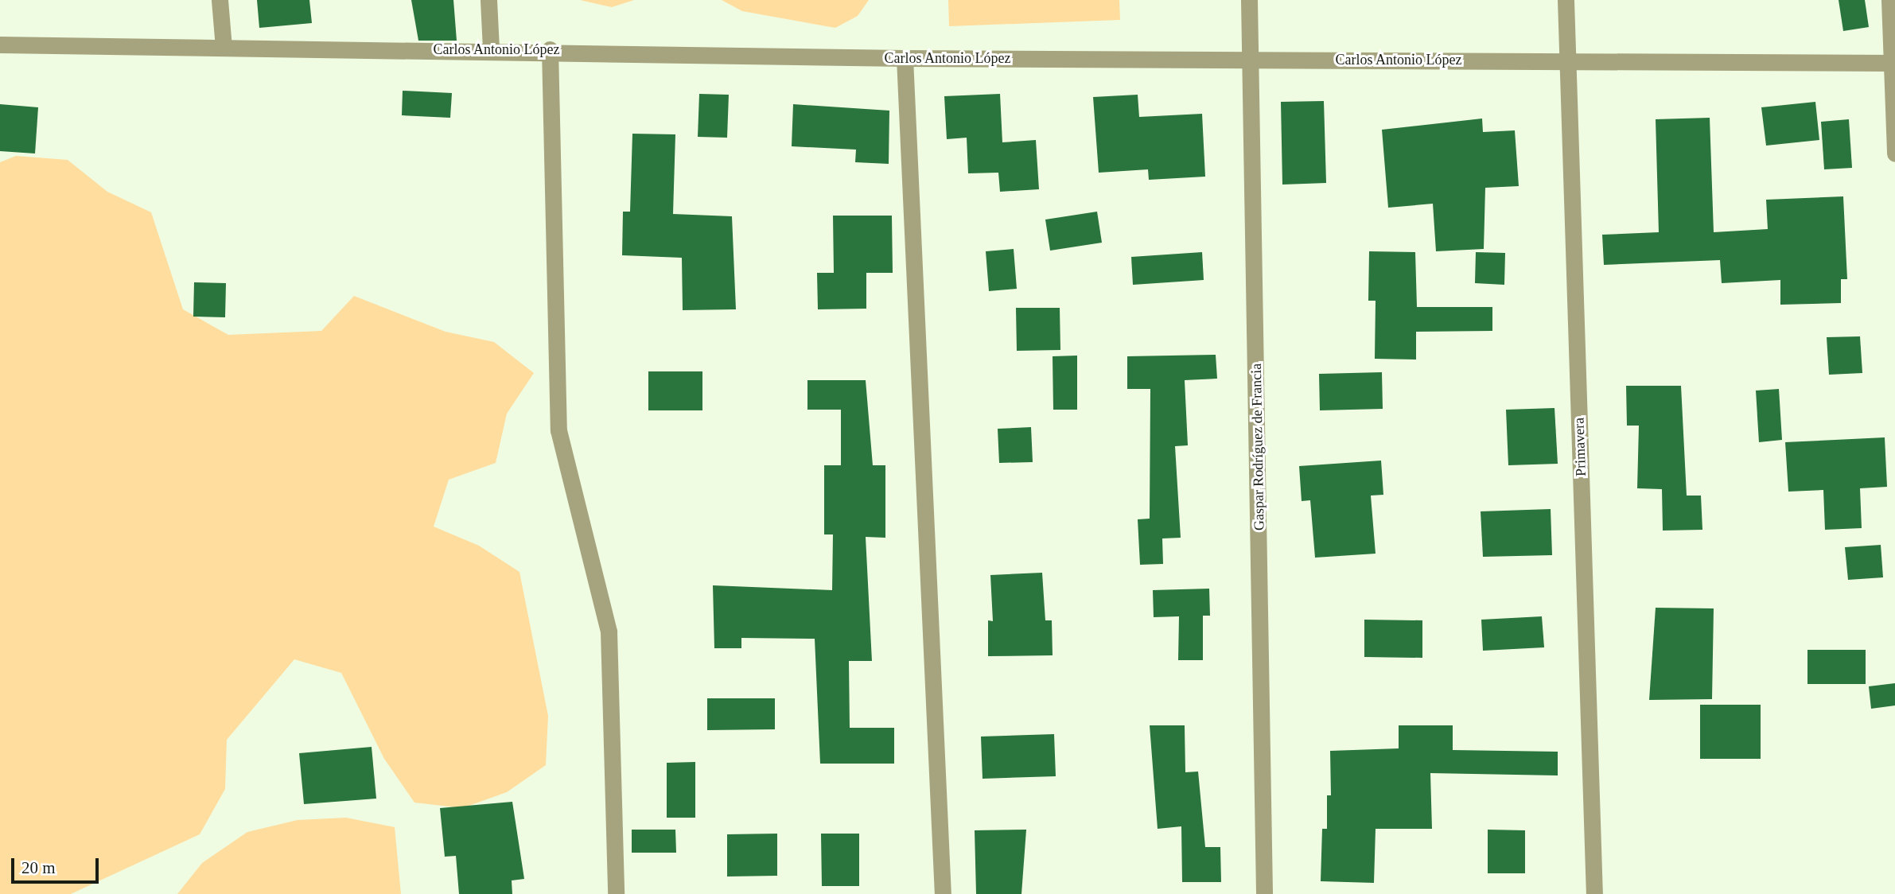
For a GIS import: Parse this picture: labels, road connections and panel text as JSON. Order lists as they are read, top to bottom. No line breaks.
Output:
{"streets":{"street":["Carlos Antonio López","Gaspar Rodríguez de Francia","Primavera"]},"crossings":[["Carlos Antonio López","Gaspar Rodríguez de Francia"],["Carlos Antonio López","Primavera"]],"scale_bar":"20 m"}
